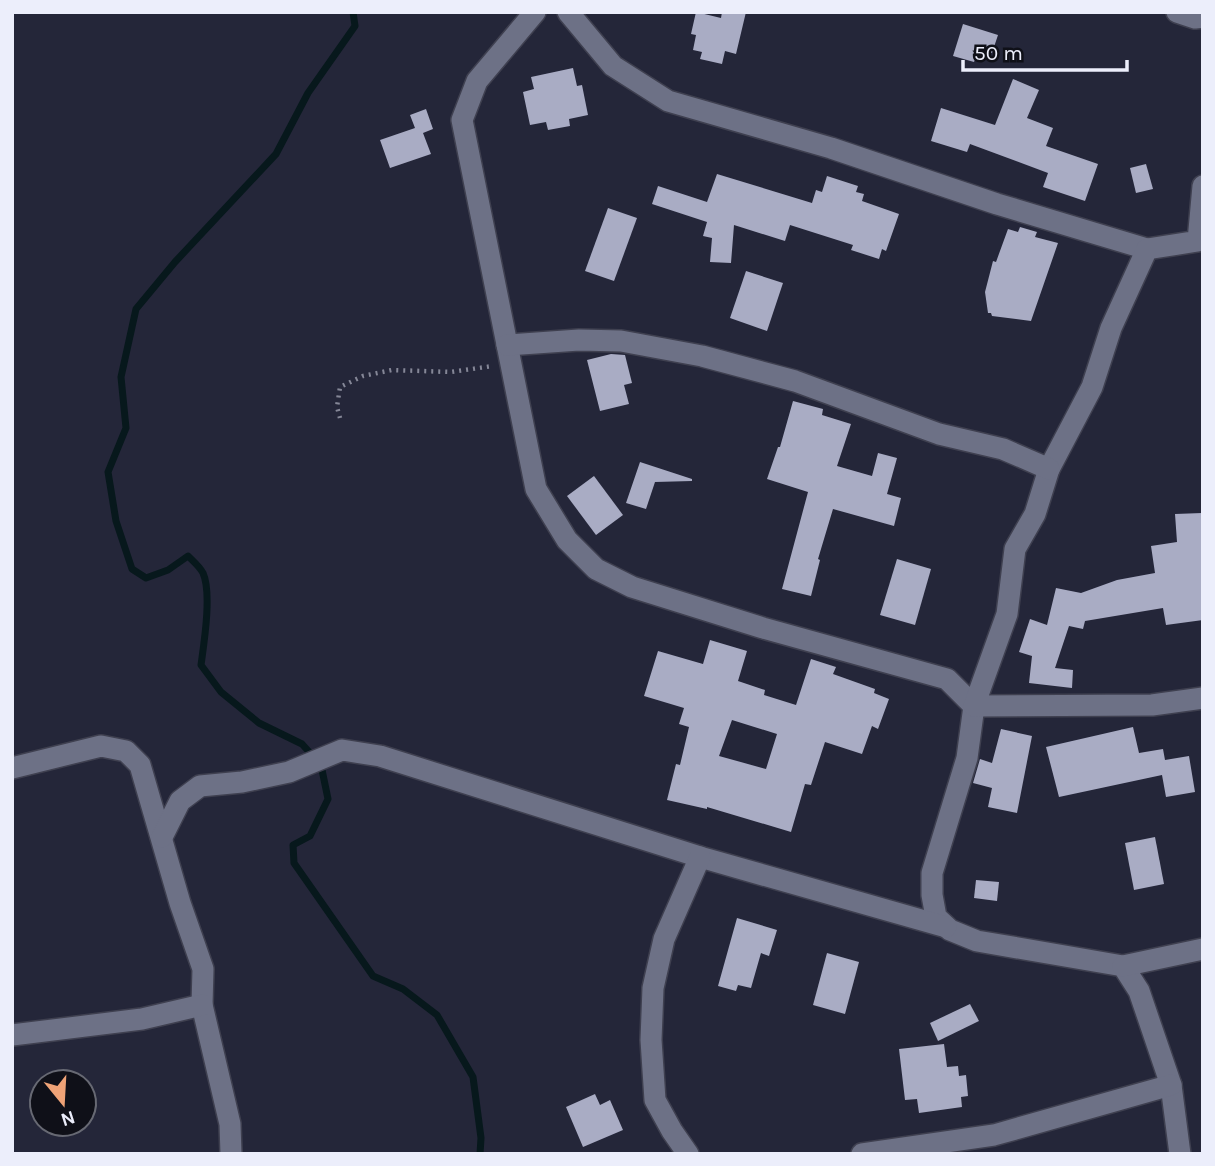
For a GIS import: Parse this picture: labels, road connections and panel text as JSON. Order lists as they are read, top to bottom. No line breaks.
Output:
{"scale_bar":"50 m","north":"bottom"}
